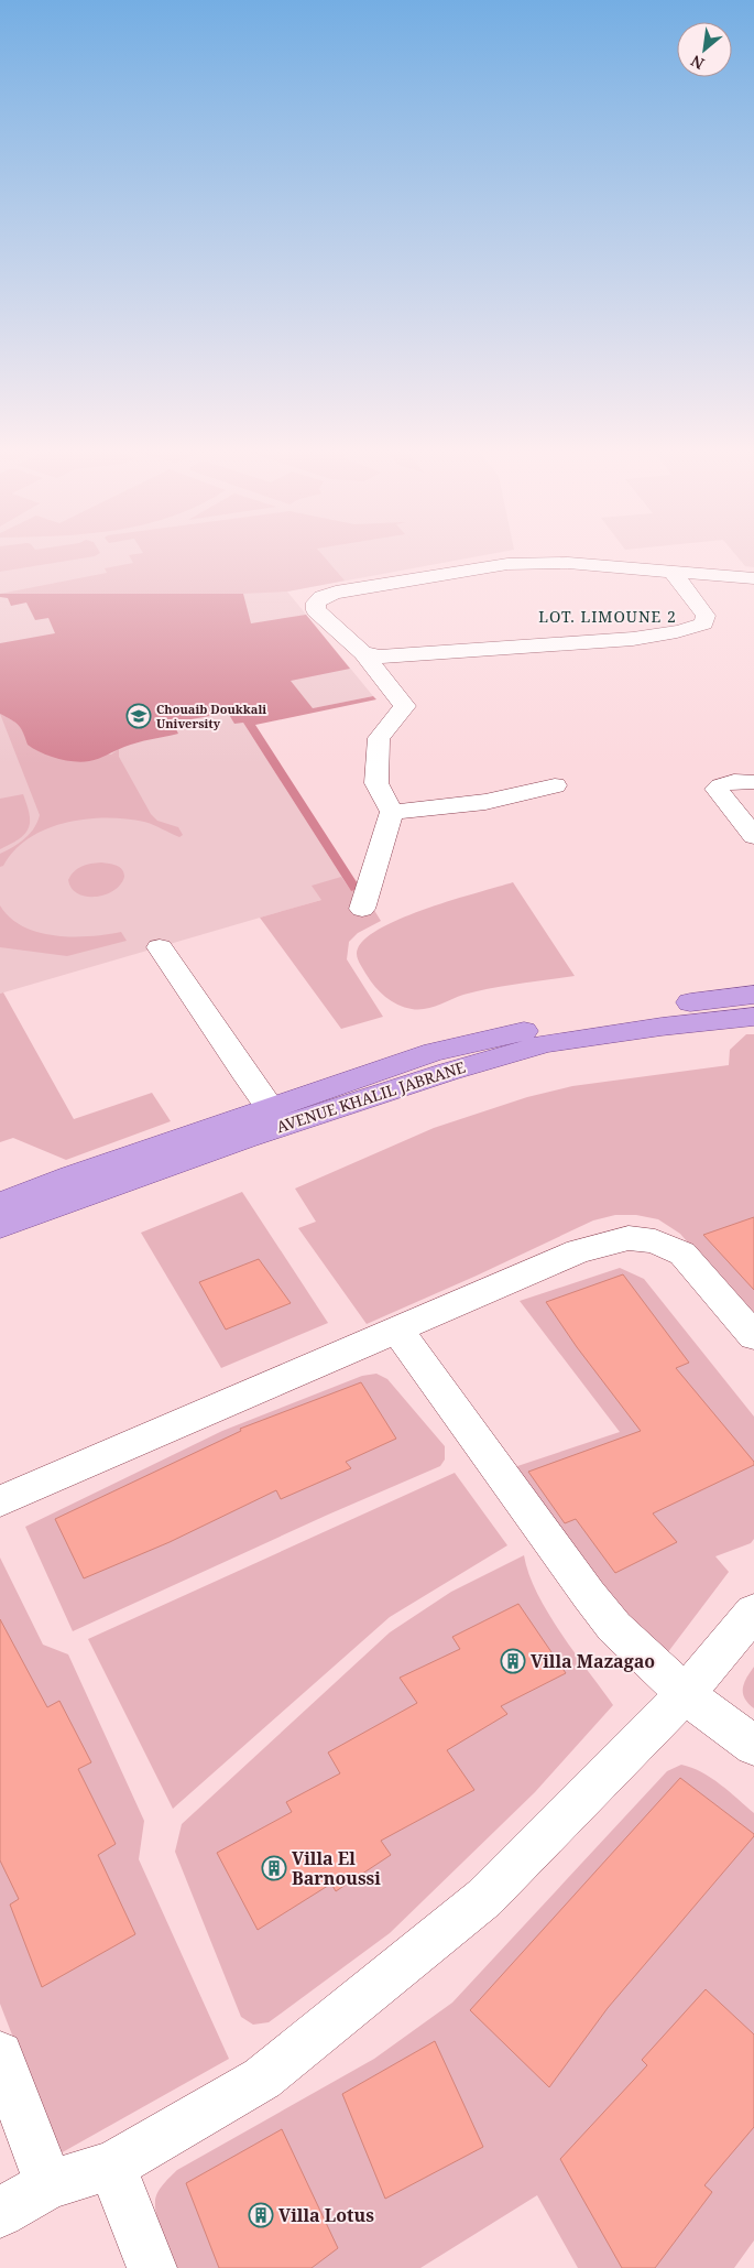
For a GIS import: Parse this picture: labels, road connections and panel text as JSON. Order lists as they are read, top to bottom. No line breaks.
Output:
{"streets":{"main road":["AVENUE KHALIL JABRANE"]},"districts":["LOT. LIMOUNE 2"],"places":{"school or university":["Chouaib Doukkali University"],"building":["Villa Mazagao","Villa El Barnoussi","Villa Lotus"]},"north":"bottom left"}
